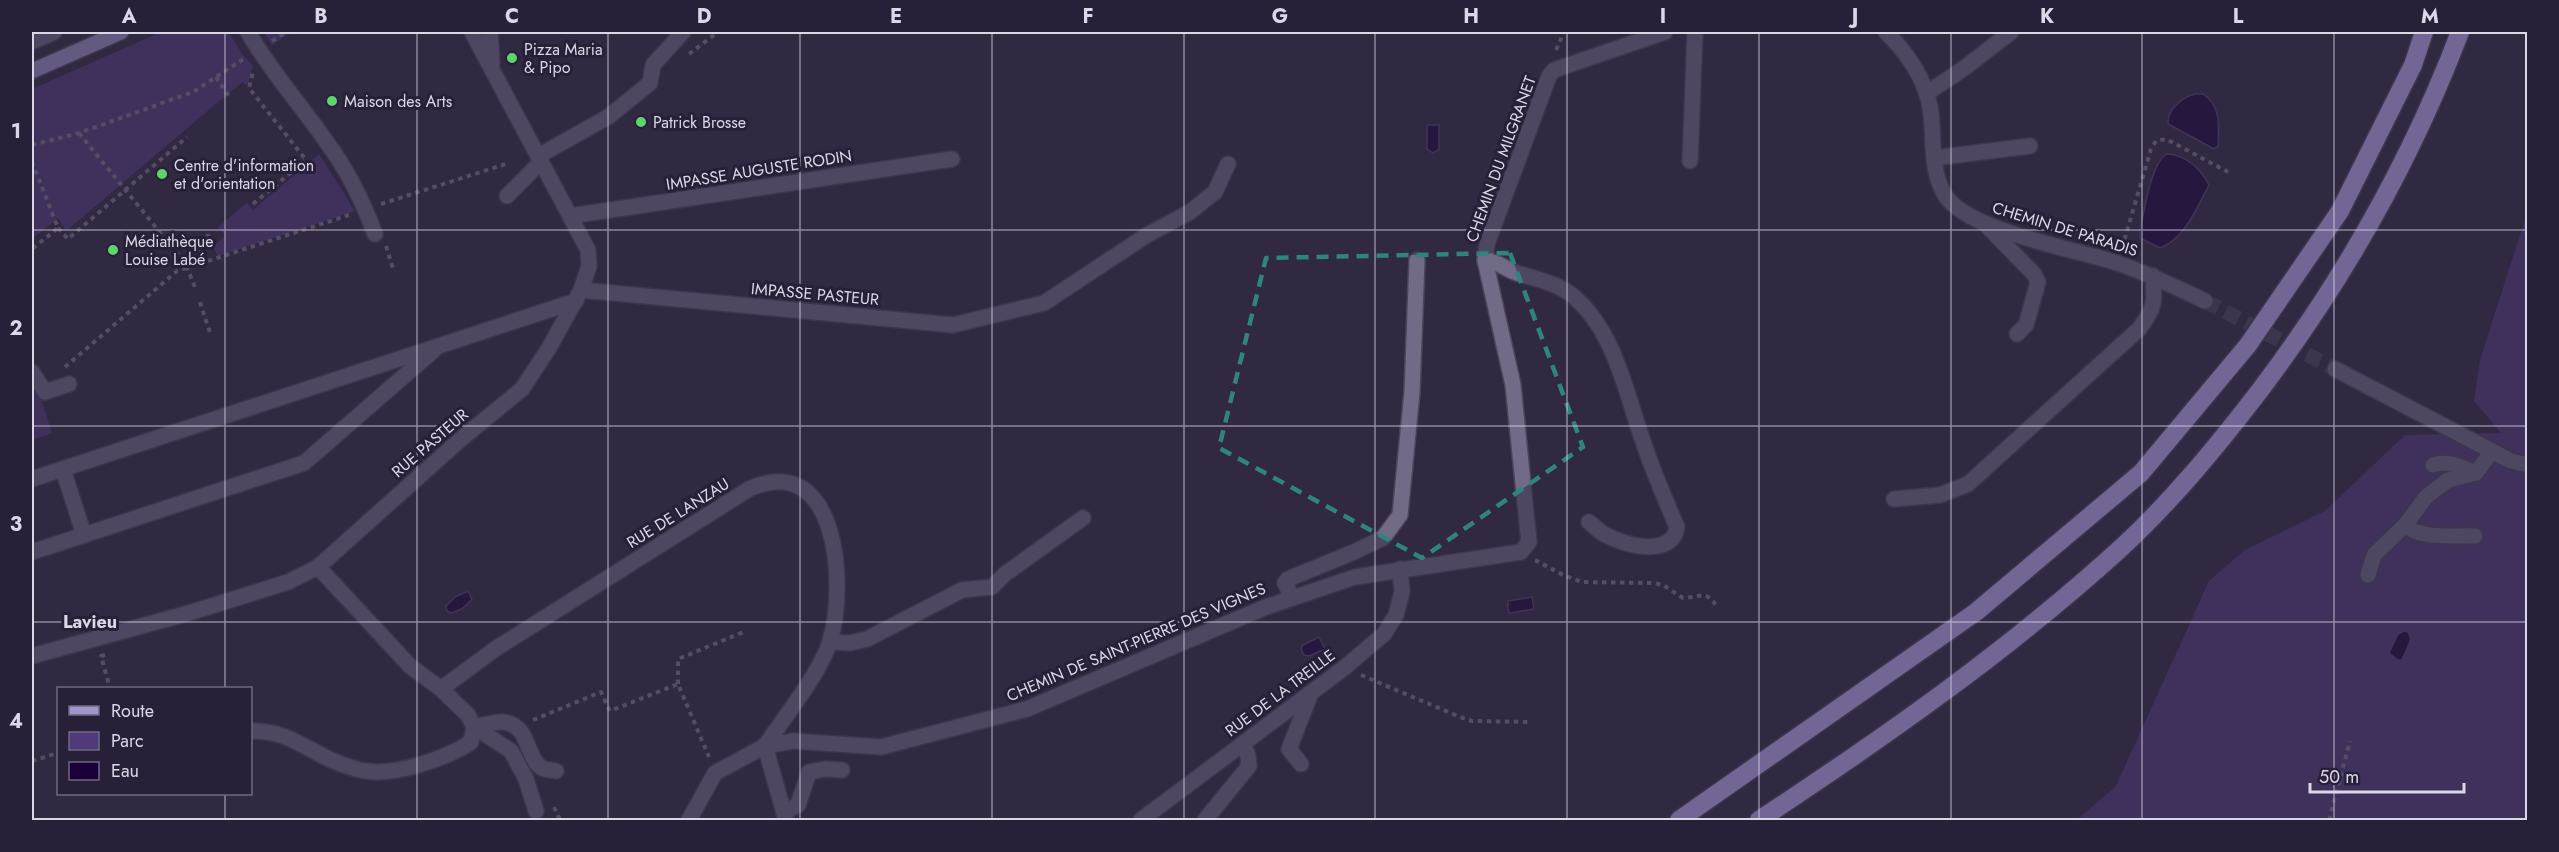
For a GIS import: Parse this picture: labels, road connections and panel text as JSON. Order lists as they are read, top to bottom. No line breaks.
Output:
{"streets":{"street":["CHEMIN DU MILGRANET","IMPASSE AUGUSTE RODIN","CHEMIN DE PARADIS","IMPASSE PASTEUR","RUE PASTEUR","RUE DE LANZAU","CHEMIN DE SAINT-PIERRE DES VIGNES","RUE DE LA TREILLE"]},"crossings":[["CHEMIN DU MILGRANET","CHEMIN DE SAINT-PIERRE DES VIGNES"],["IMPASSE AUGUSTE RODIN","RUE PASTEUR"],["IMPASSE PASTEUR","RUE PASTEUR"],["RUE DE LANZAU","CHEMIN DE SAINT-PIERRE DES VIGNES"],["CHEMIN DE SAINT-PIERRE DES VIGNES","RUE DE LA TREILLE"]],"districts":["Lavieu"],"places":["Pizza Maria & Pipo","Maison des Arts","Patrick Brosse","Centre d'information et d'orientation","Médiathèque Louise Labé"],"legend":["Route","Parc","Eau"],"scale_bar":"50 m","grid":{"columns":["A","B","C","D","E","F","G","H","I","J","K","L","M"],"rows":["1","2","3","4"]}}
